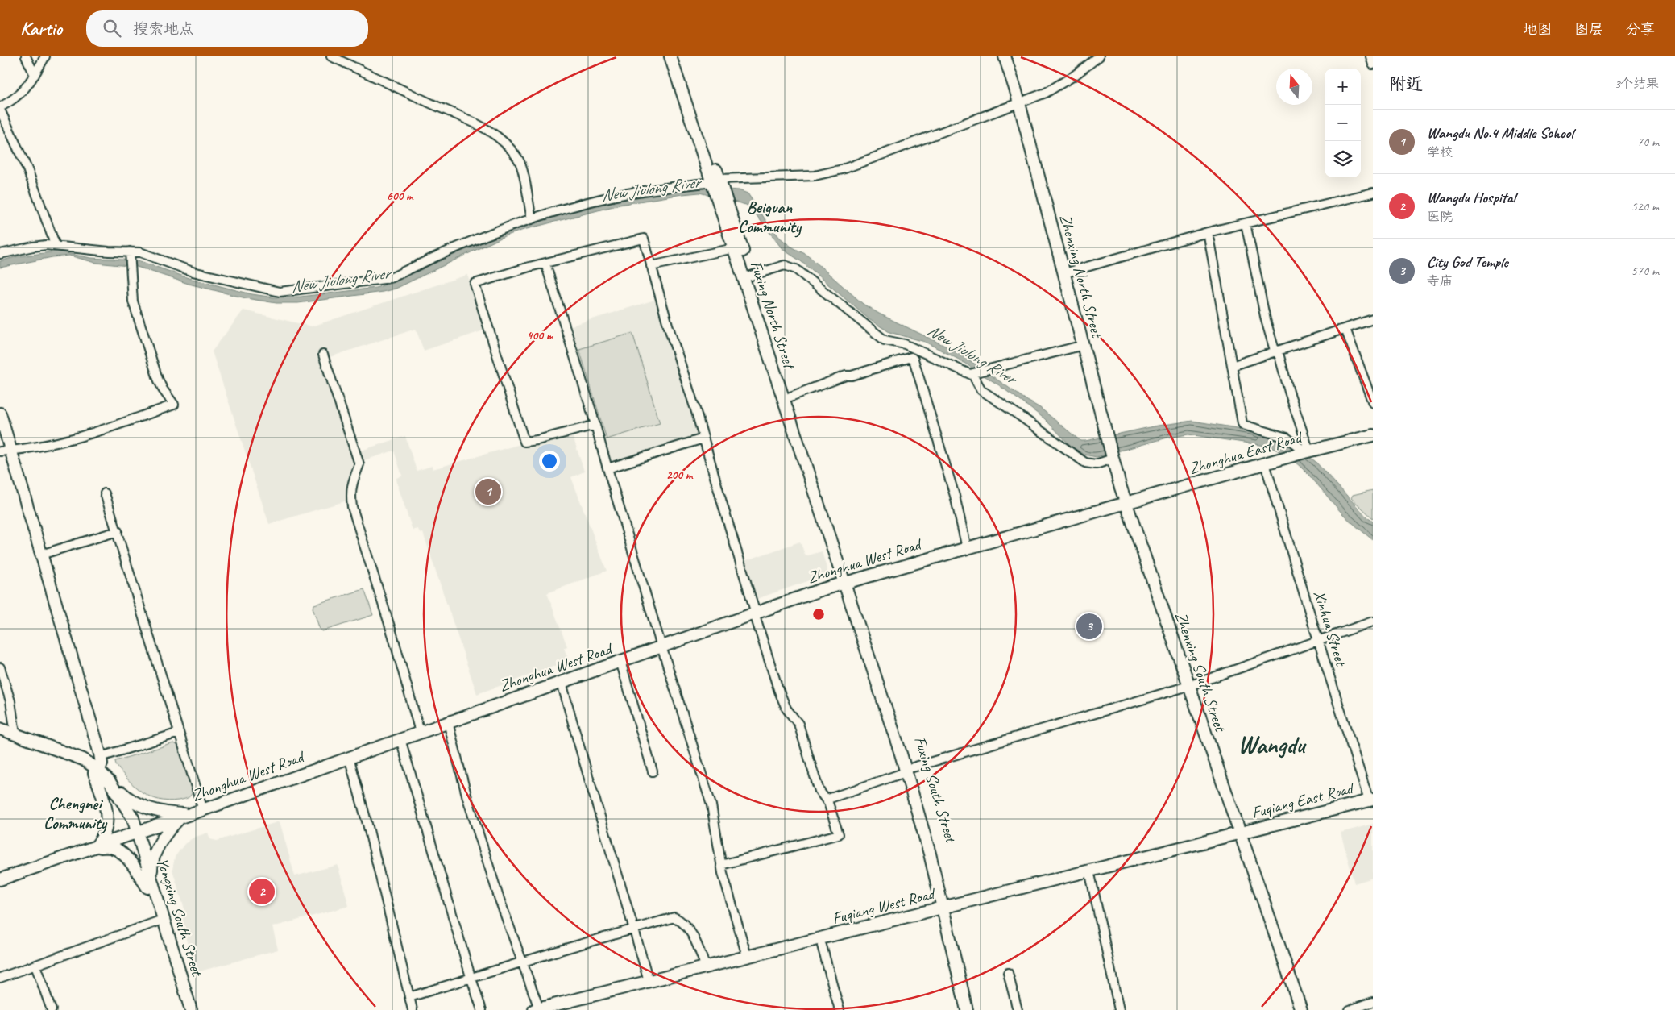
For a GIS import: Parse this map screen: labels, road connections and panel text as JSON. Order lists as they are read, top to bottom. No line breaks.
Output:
{"streets":{"main road":["Zhenxing North Street","Fuxing North Street","Zhonghua East Road","Zhonghua West Road","Zhenxing South Street","Fuxing South Street","Fuqiang East Road","Fuqiang West Road","Yongxing South Street"],"street":["Xinhua Street"]},"crossings":[["Zhenxing North Street","Zhonghua East Road"],["Zhenxing North Street","Zhonghua West Road"],["Zhenxing North Street","Zhenxing South Street"],["Fuxing North Street","Zhonghua West Road"],["Fuxing North Street","Fuxing South Street"],["Zhonghua East Road","Zhonghua West Road"],["Zhonghua East Road","Xinhua Street"],["Zhonghua East Road","Zhenxing South Street"],["Zhonghua West Road","Zhenxing South Street"],["Zhonghua West Road","Fuxing South Street"],["Zhonghua West Road","Yongxing South Street"],["Xinhua Street","Fuqiang East Road"],["Zhenxing South Street","Fuqiang East Road"],["Zhenxing South Street","Fuqiang West Road"],["Fuxing South Street","Fuqiang West Road"],["Fuqiang East Road","Fuqiang West Road"]],"districts":["Beiguan Community","Wangdu","Chengnei Community"],"water":["New Jiulong River"],"north":"top","page":{"header":"Kartio","search":"搜索地点","nav":["地图","图层","分享"],"heading":["附近","3个结果"],"map_buttons":["+","−"],"list":[{"mark":"1","name":"Wangdu No.4 Middle School","note":"学校","value":"70 m"},{"mark":"2","name":"Wangdu Hospital","note":"医院","value":"520 m"},{"mark":"3","name":"City God Temple","note":"寺庙","value":"570 m"}],"pins":["1","3","2"]},"rings":["600 m","400 m","200 m"]}
